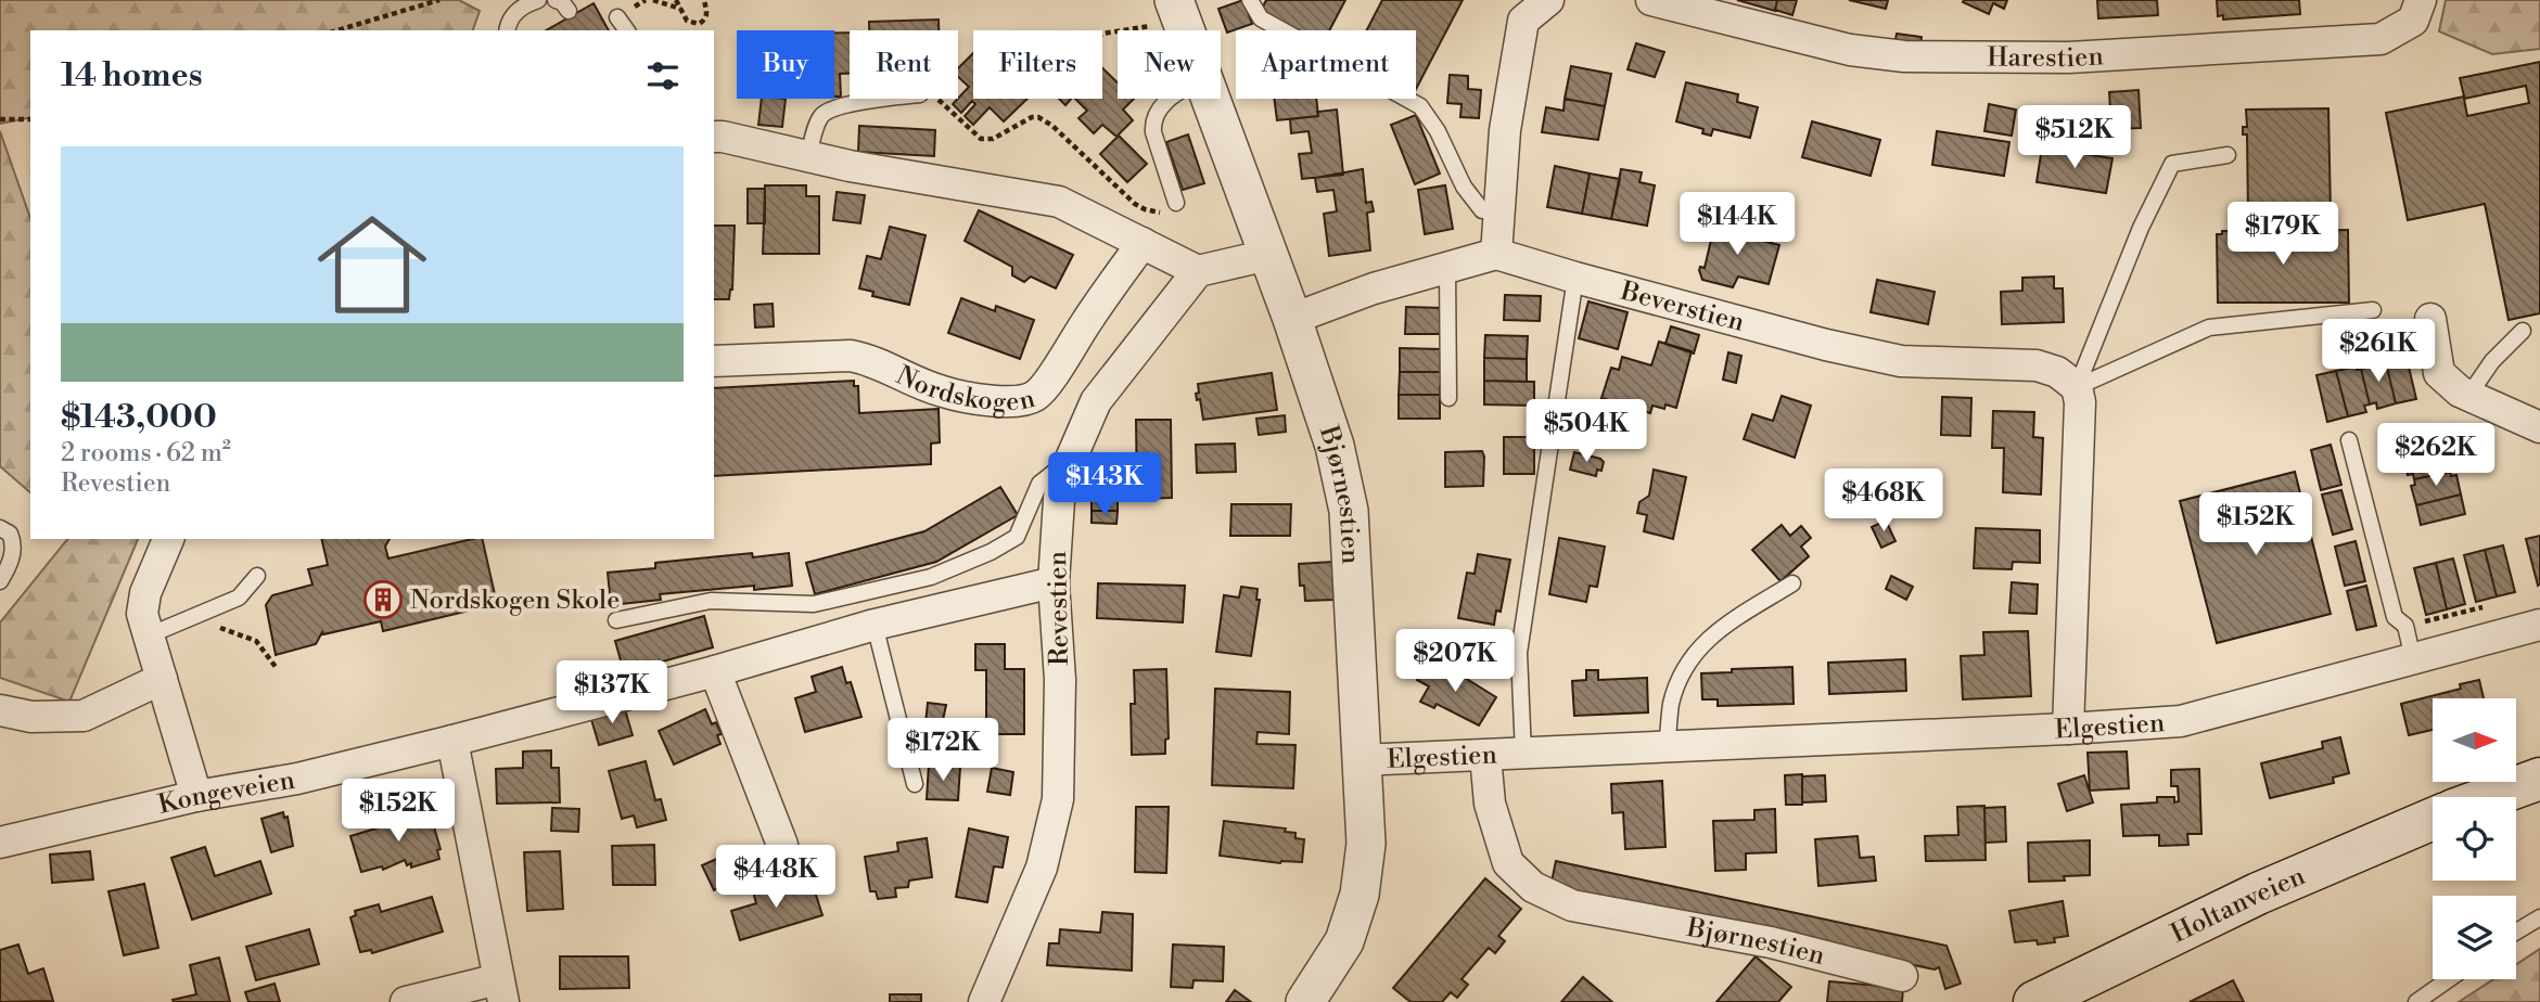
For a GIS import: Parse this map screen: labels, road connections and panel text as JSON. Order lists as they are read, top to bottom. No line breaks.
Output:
{"streets":{"main road":["Holtanveien"],"street":["Harestien","Beverstien","Nordskogen","Bjørnestien","Revestien","Elgestien","Kongeveien"]},"crossings":[["Beverstien","Elgestien"],["Bjørnestien","Elgestien"],["Revestien","Kongeveien"]],"places":{"building":["Nordskogen Skole"]},"north":"right","page":{"chip":["Buy","Rent","Filters","New","Apartment"],"heading":"14 homes","price":["$512K","$144K","$179K","$261K","$504K","$262K","$143K","$468K","$152K","$207K","$137K","$172K","$152K","$448K"],"list":[{"name":"$143,000","note":"2 rooms · 62 m² · Revestien"}]}}
